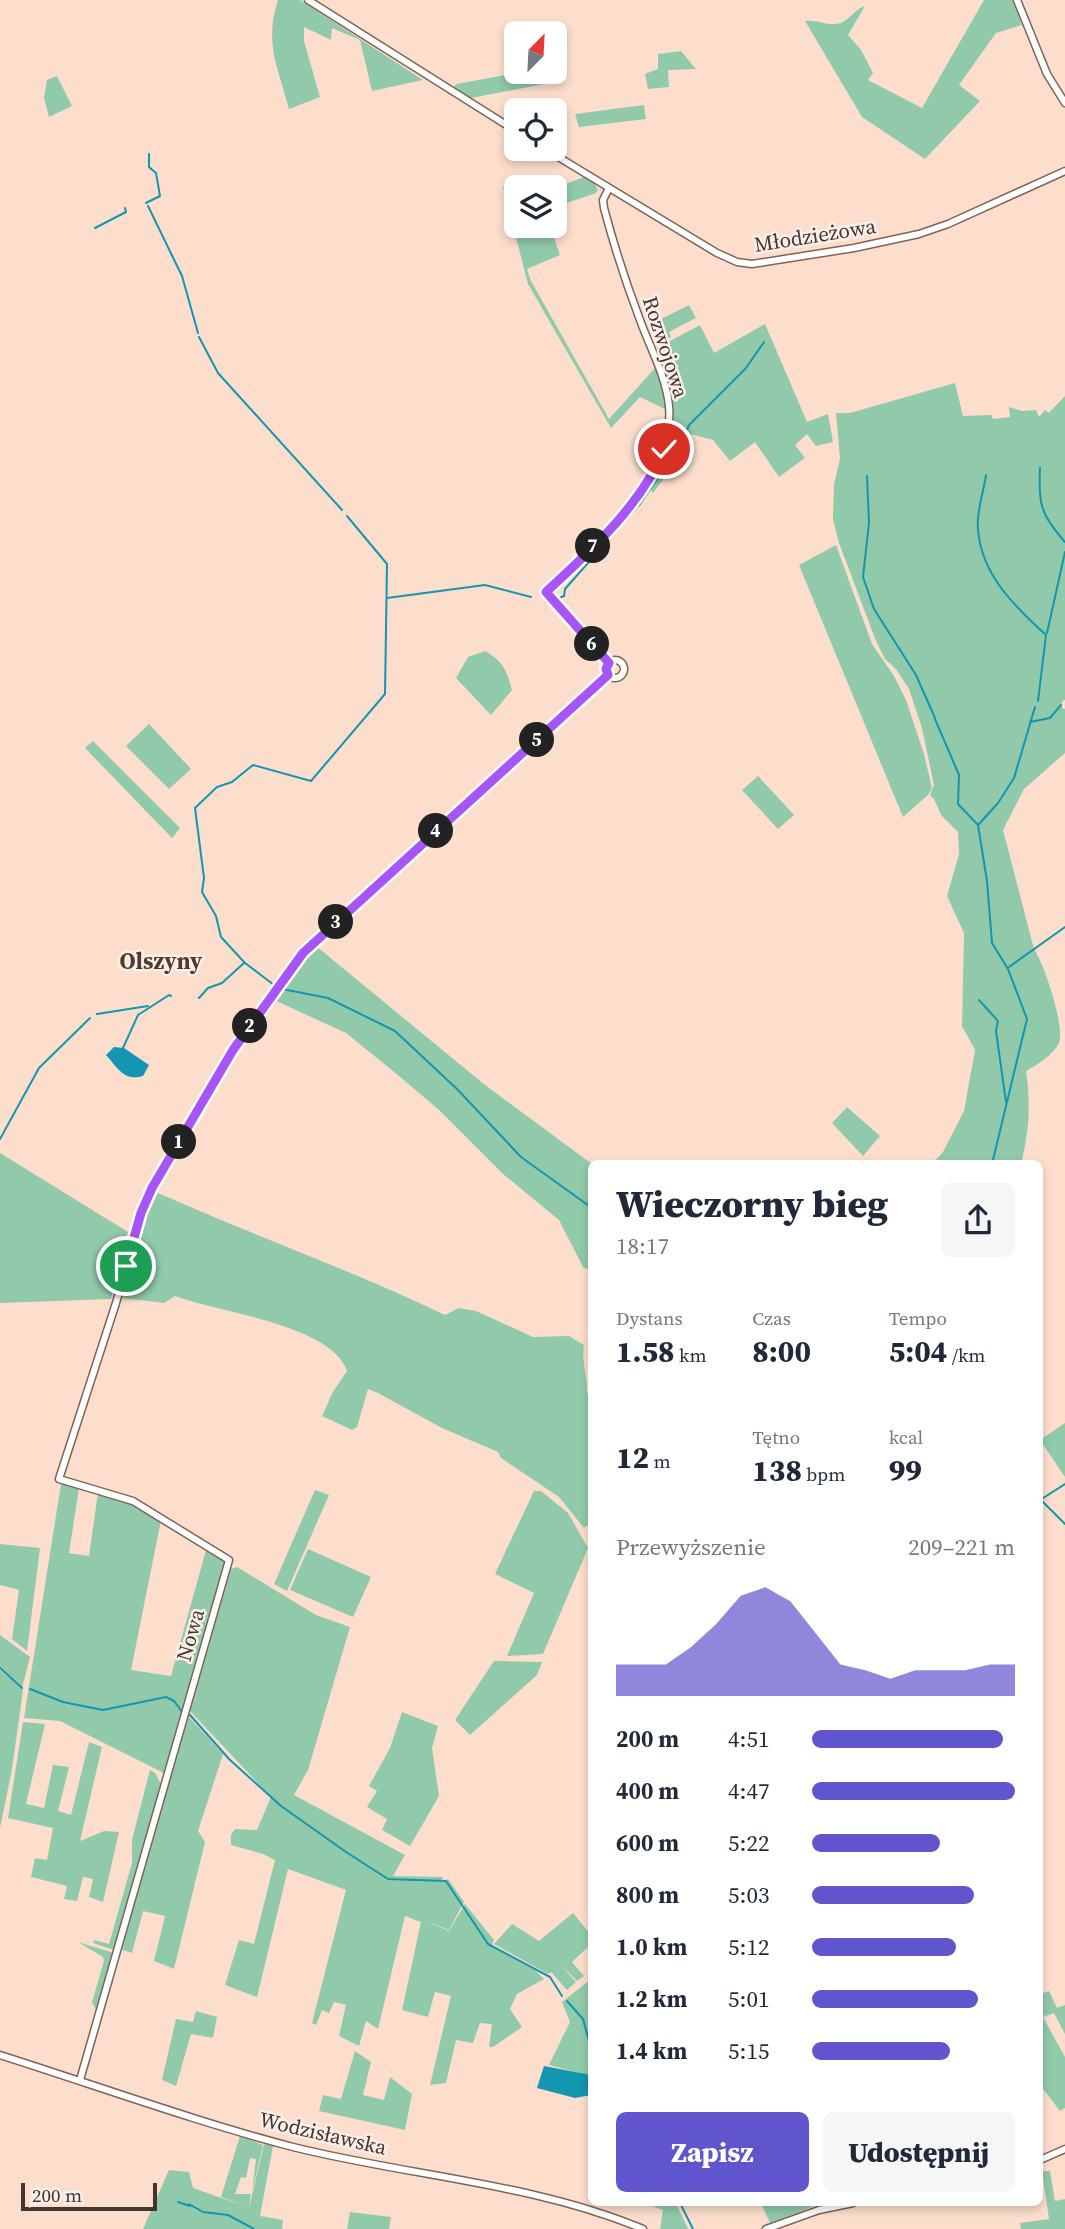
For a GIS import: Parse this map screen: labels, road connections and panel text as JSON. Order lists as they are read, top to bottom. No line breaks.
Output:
{"streets":{"street":["Młodzieżowa","Rozwojowa","Nowa","Wodzisławska"]},"crossings":[["Młodzieżowa","Rozwojowa"],["Rozwojowa","Nowa"],["Nowa","Wodzisławska"]],"districts":["Olszyny"],"scale_bar":"200 m","north":"top right","page":{"pins":["7","6","5","4","3","2","1"],"heading":["Wieczorny bieg","18:17"],"stats":[["Dystans","1.58 km"],["Czas","8:00"],["Tempo","5:04 /km"],["12 m"],["Tętno","138 bpm"],["kcal","99"]],"chart":["Przewyższenie","209–221 m"],"list":[{"name":"200 m","note":"4:51"},{"name":"400 m","note":"4:47"},{"name":"600 m","note":"5:22"},{"name":"800 m","note":"5:03"},{"name":"1.0 km","note":"5:12"},{"name":"1.2 km","note":"5:01"},{"name":"1.4 km","note":"5:15"}],"buttons":["Zapisz","Udostępnij"],"scale":"200 m"}}
